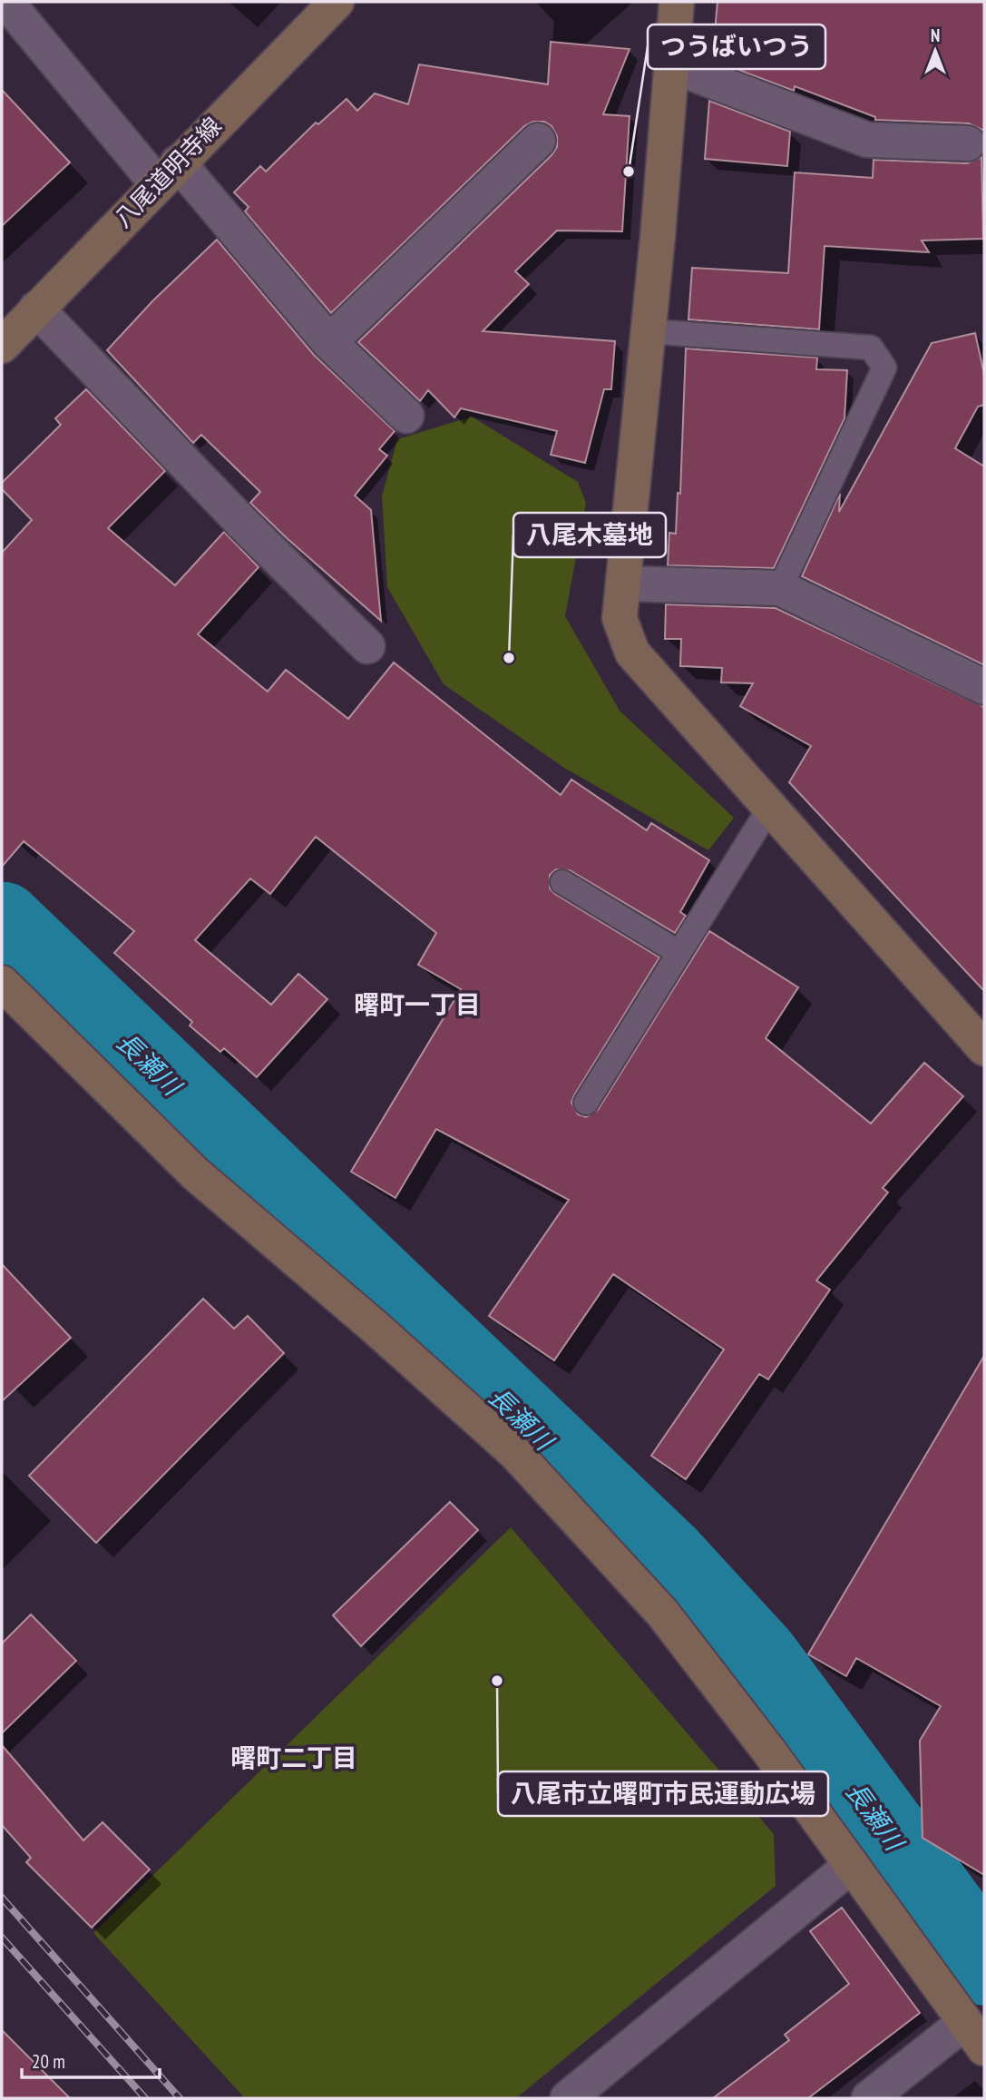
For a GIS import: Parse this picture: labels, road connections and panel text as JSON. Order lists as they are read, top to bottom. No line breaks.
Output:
{"streets":{"street":["八尾道明寺線"]},"districts":["曙町一丁目","曙町二丁目"],"water":["長瀬川"],"places":["つうばいつう","八尾木墓地","八尾市立曙町市民運動広場"],"scale_bar":"20 m","north":"top"}
